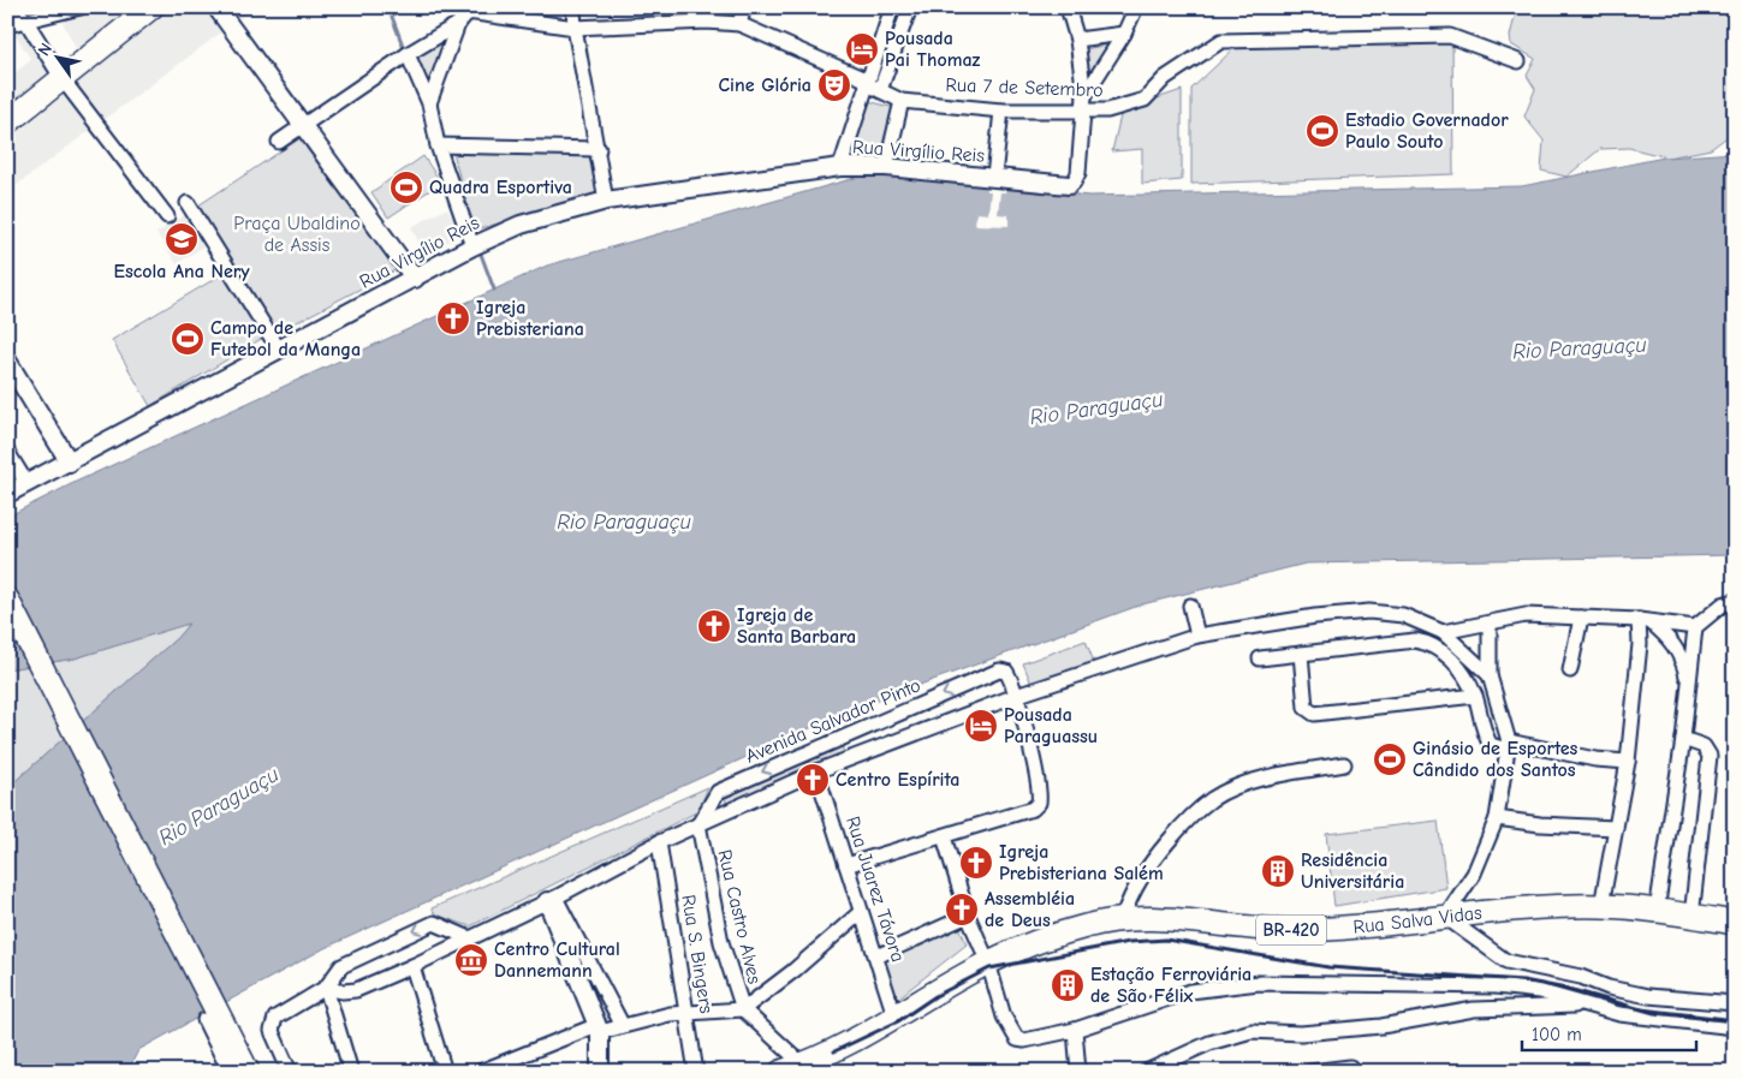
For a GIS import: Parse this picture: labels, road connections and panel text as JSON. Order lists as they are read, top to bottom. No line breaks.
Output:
{"streets":{"main road":["Rua Salva Vidas","BR-420"],"street":["Rua 7 de Setembro","Rua Virgílio Reis","Avenida Salvador Pinto","Rua Juarez Távora","Rua Castro Alves","Rua S. Bingers"]},"crossings":[["Avenida Salvador Pinto","Rua Juarez Távora"],["Avenida Salvador Pinto","Rua Castro Alves"],["Avenida Salvador Pinto","Rua S. Bingers"],["Rua Juarez Távora","BR-420"],["Rua Castro Alves","BR-420"],["Rua Salva Vidas","BR-420"]],"water":["Rio Paraguaçu"],"parks":["Praça Ubaldino de Assis"],"places":{"hotel":["Pousada Pai Thomaz","Pousada Paraguassu"],"theatre":["Cine Glória"],"sports":["Estadio Governador Paulo Souto","Quadra Esportiva","Campo de Futebol da Manga","Ginásio de Esportes Cândido dos Santos"],"school or university":["Escola Ana Nery"],"church":["Igreja Prebisteriana","Igreja de Santa Barbara","Centro Espírita","Igreja Prebisteriana Salém","Assembléia de Deus"],"building":["Residência Universitária","Estação Ferroviária de São Félix"],"museum":["Centro Cultural Dannemann"]},"scale_bar":"100 m","north":"top left"}
